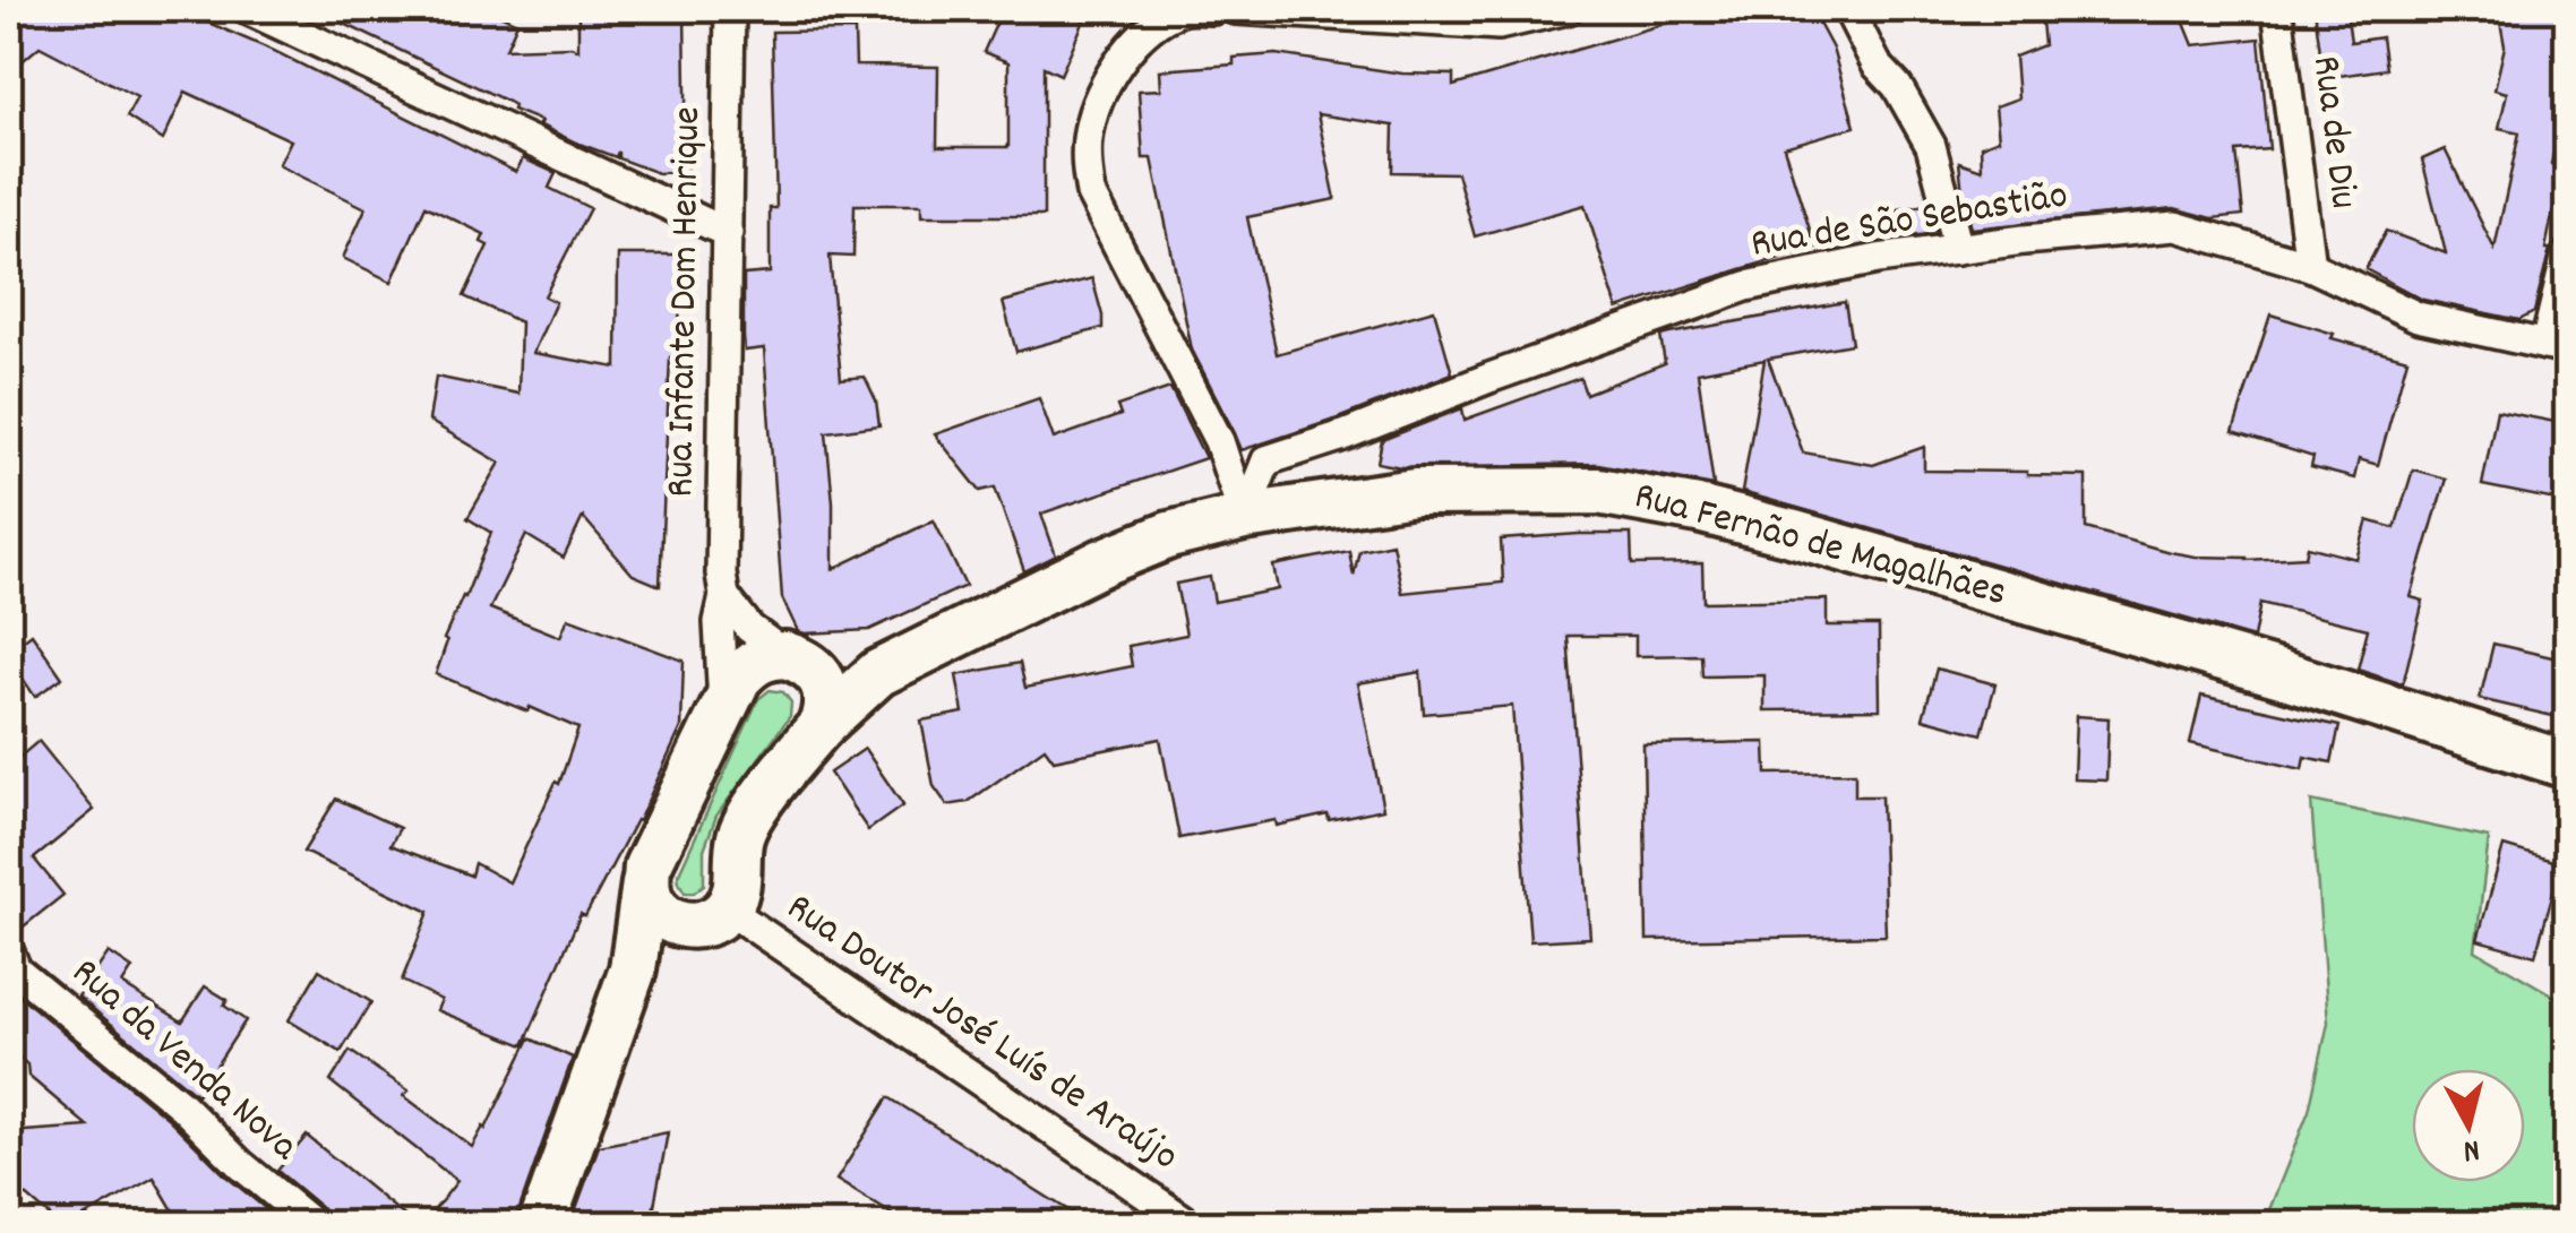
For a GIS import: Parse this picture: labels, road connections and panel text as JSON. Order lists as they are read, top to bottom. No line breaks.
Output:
{"streets":{"main road":["Rua Fernão de Magalhães"],"street":["Rua de Diu","Rua de São Sebastião","Rua Infante Dom Henrique","Rua Doutor José Luís de Araújo","Rua da Venda Nova"]},"crossings":[["Rua de Diu","Rua de São Sebastião"],["Rua de São Sebastião","Rua Fernão de Magalhães"],["Rua Fernão de Magalhães","Rua Doutor José Luís de Araújo"]],"north":"bottom"}
